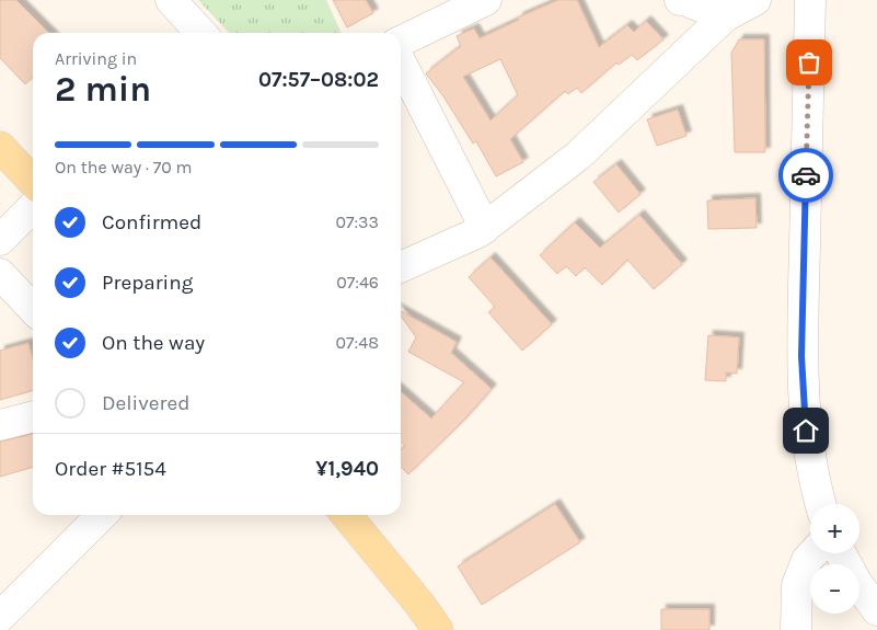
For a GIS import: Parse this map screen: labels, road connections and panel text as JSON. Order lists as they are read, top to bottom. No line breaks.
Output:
{"page":{"heading":["2 min","Arriving in","07:57–08:02"],"panel":["Order #5154","¥1,940"],"bar":"On the way · 70 m","list":[["Confirmed","07:33"],["Preparing","07:46"],["On the way","07:48"],"Delivered"],"map_buttons":["+","−"]}}
